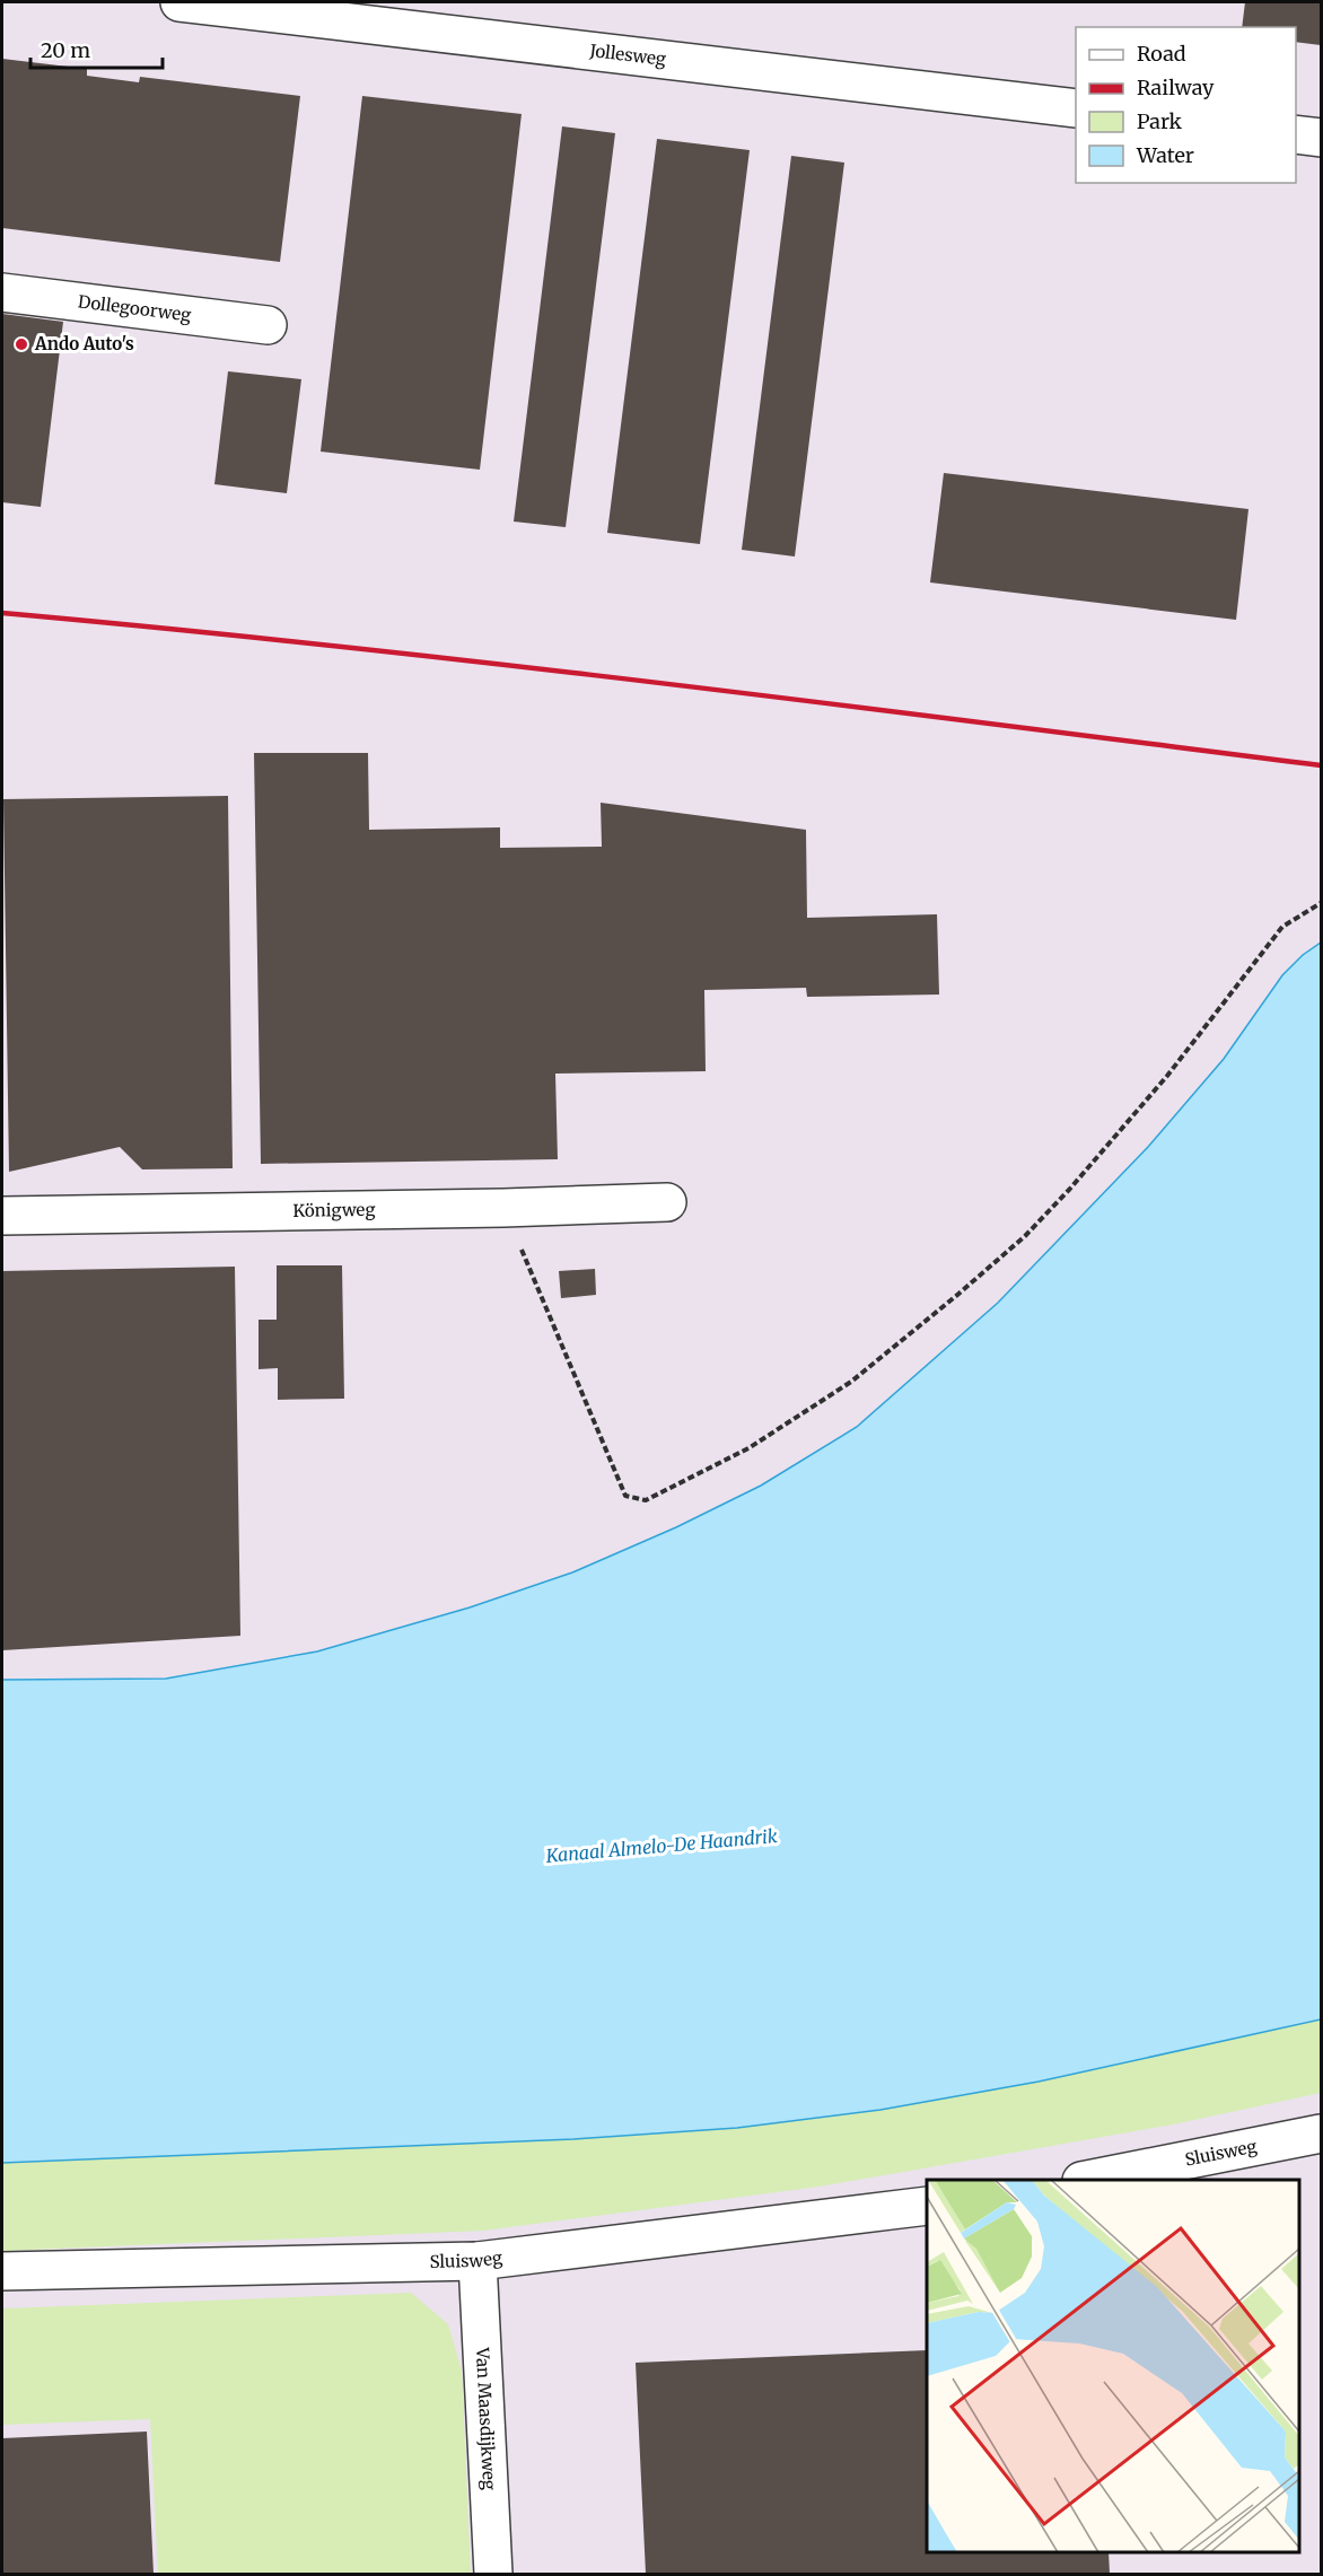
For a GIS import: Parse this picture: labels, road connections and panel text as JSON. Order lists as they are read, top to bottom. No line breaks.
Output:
{"streets":{"street":["Jollesweg","Dollegoorweg","Königweg","Sluisweg","Van Maasdijkweg"]},"crossings":[["Sluisweg","Van Maasdijkweg"]],"water":["Kanaal Almelo-De Haandrik"],"places":["Ando Auto's"],"legend":["Road","Railway","Park","Water"],"scale_bar":"20 m"}
